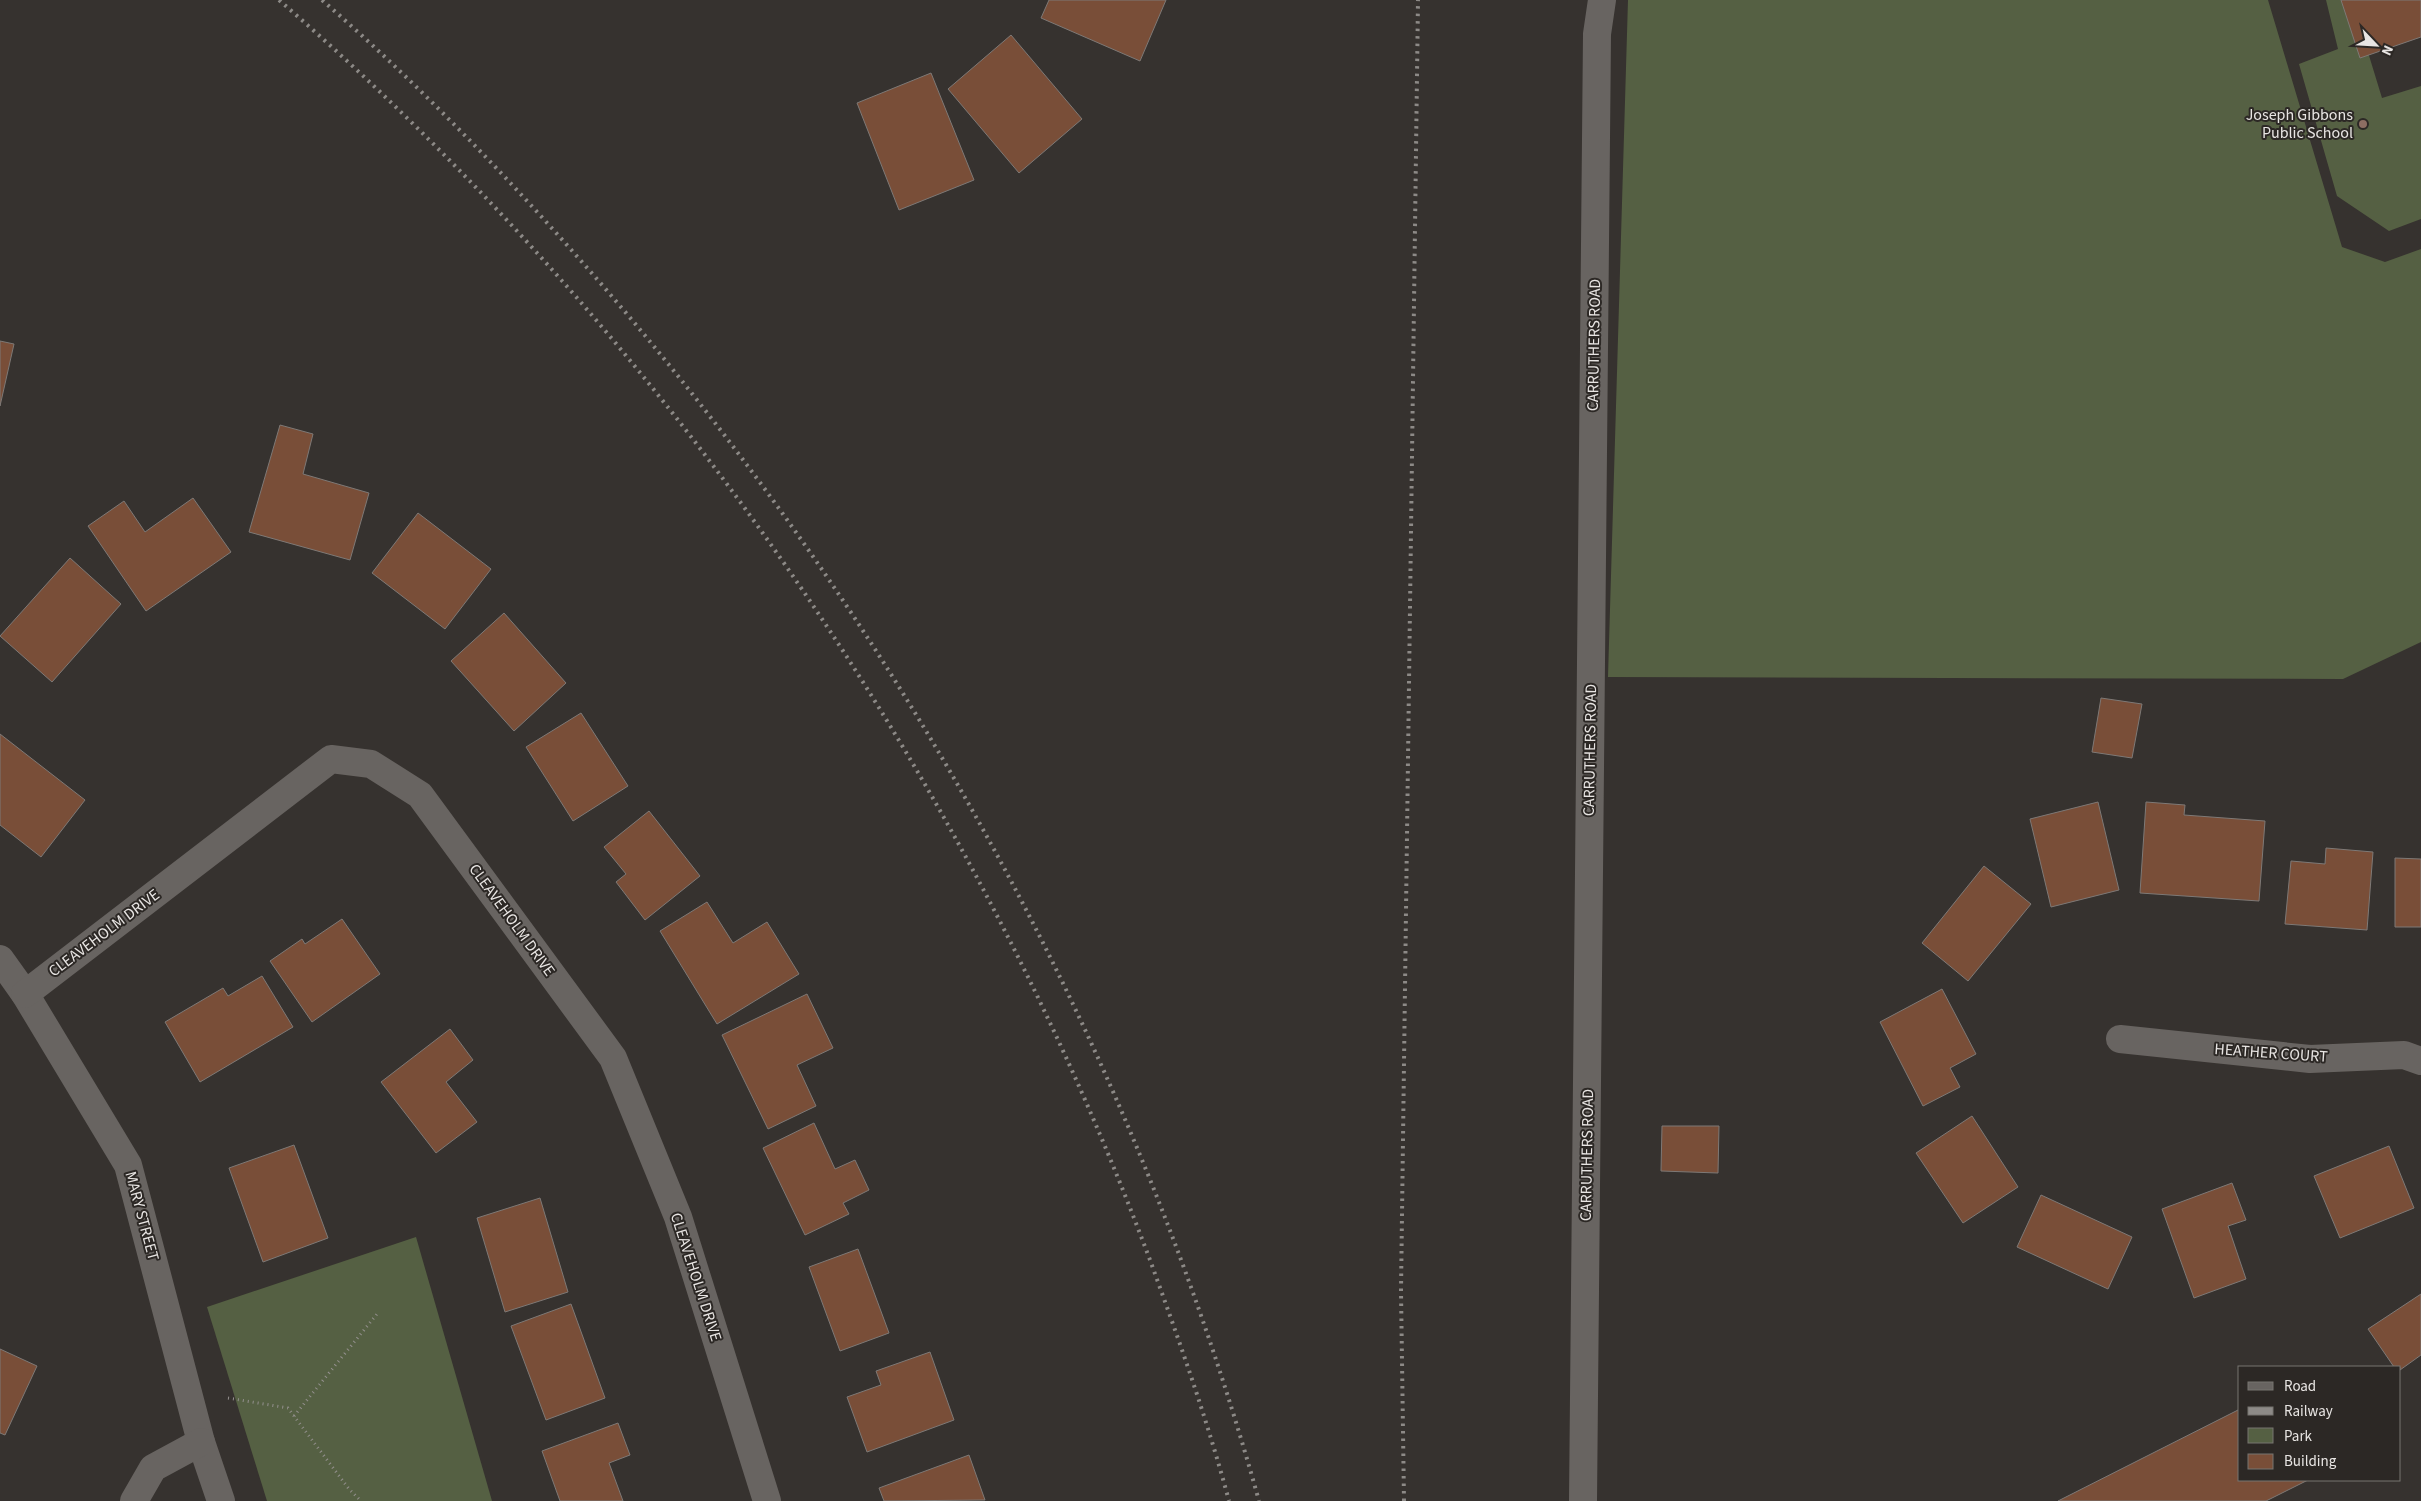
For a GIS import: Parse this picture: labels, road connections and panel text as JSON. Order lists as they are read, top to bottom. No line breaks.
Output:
{"streets":{"street":["CARRUTHERS ROAD","CLEAVEHOLM DRIVE","HEATHER COURT","MARY STREET"]},"crossings":[["CLEAVEHOLM DRIVE","MARY STREET"]],"places":["Joseph Gibbons Public School"],"legend":["Road","Railway","Park","Building"],"north":"bottom right"}
